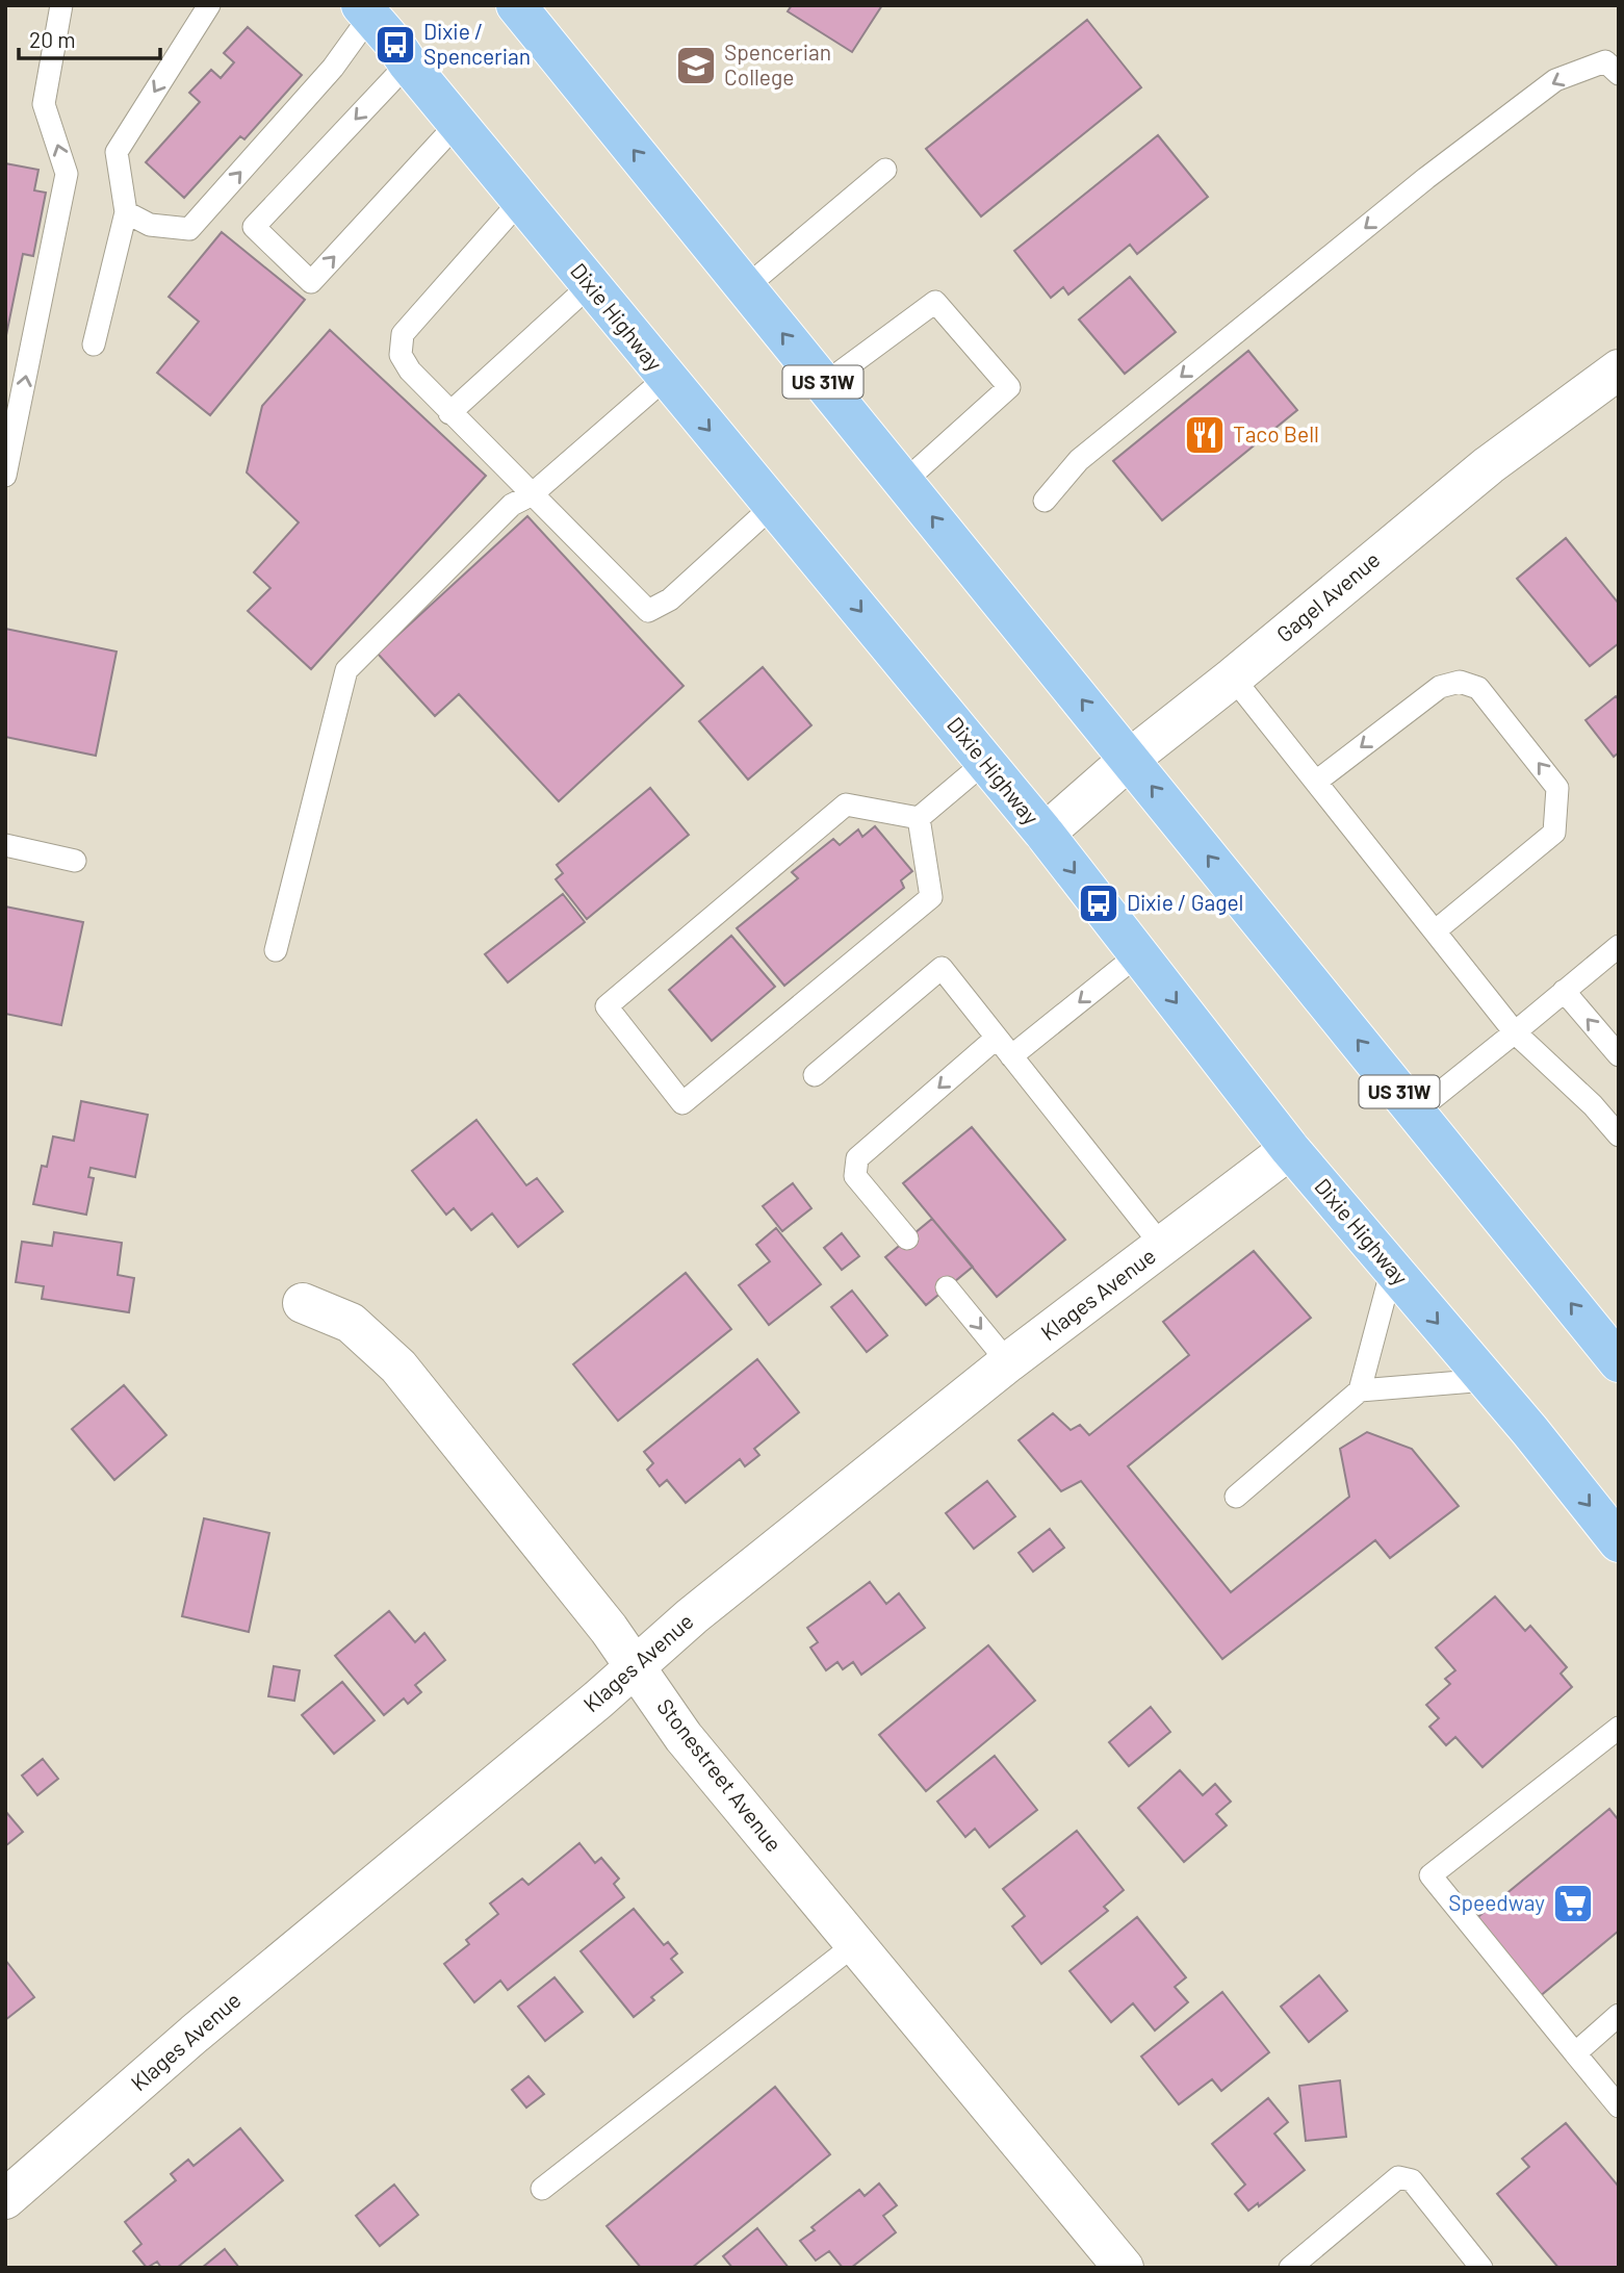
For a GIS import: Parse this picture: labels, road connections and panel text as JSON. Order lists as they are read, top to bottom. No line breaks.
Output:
{"streets":{"main road":["Dixie Highway","US 31W"],"street":["Gagel Avenue","Klages Avenue","Stonestreet Avenue"]},"crossings":[["Dixie Highway","Gagel Avenue"],["Dixie Highway","Klages Avenue"],["US 31W","Gagel Avenue"],["Klages Avenue","Stonestreet Avenue"]],"places":{"bus stop":["Dixie / Spencerian","Dixie / Gagel"],"school or university":["Spencerian College"],"restaurant":["Taco Bell"],"supermarket":["Speedway"]},"scale_bar":"20 m"}
